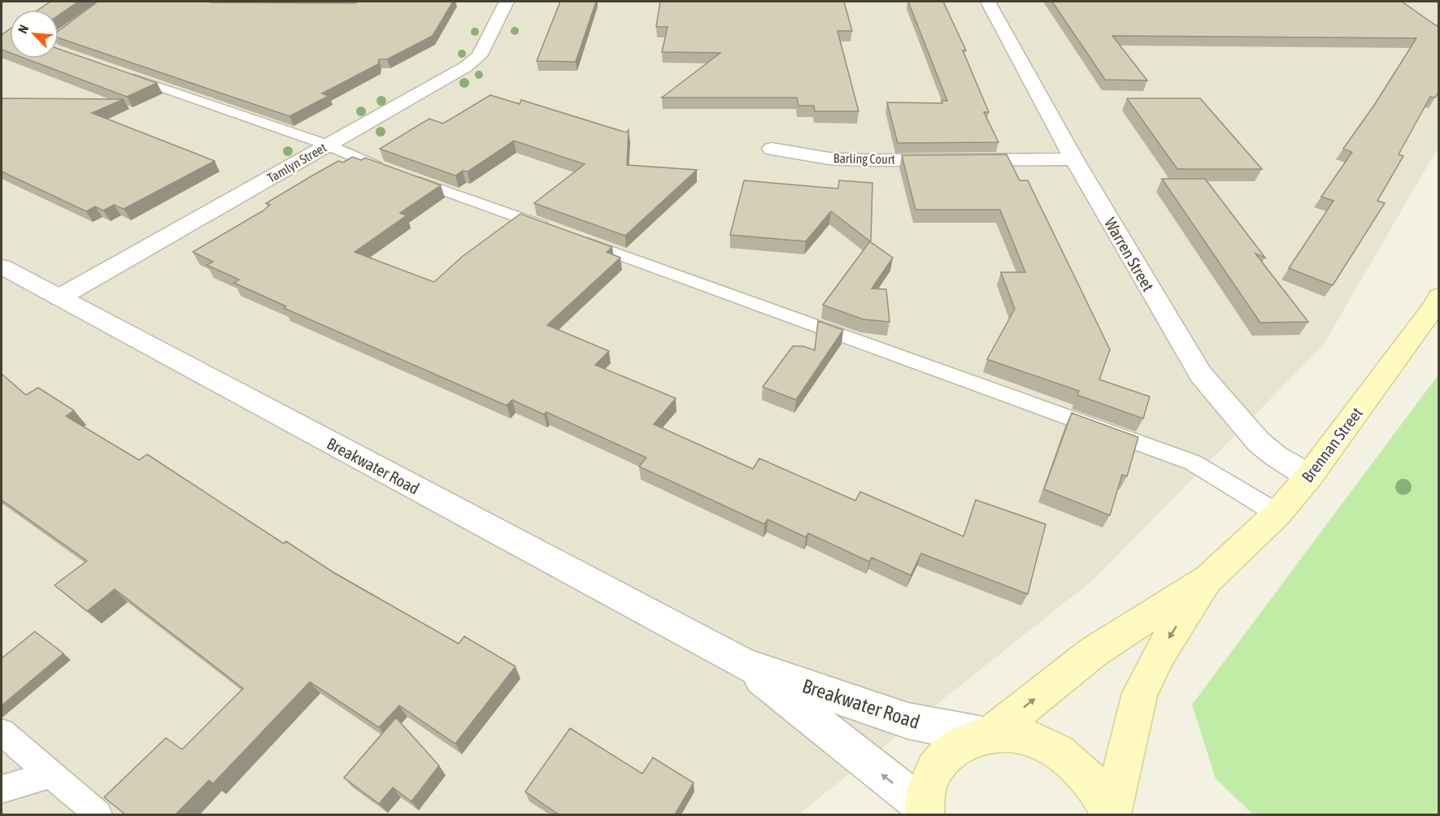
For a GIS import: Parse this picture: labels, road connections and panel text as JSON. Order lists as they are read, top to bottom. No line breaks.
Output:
{"streets":{"main road":["Brennan Street"],"street":["Barling Court","Tamlyn Street","Warren Street","Breakwater Road"]},"crossings":[["Barling Court","Warren Street"],["Tamlyn Street","Breakwater Road"],["Warren Street","Brennan Street"],["Brennan Street","Breakwater Road"]],"north":"top left"}
